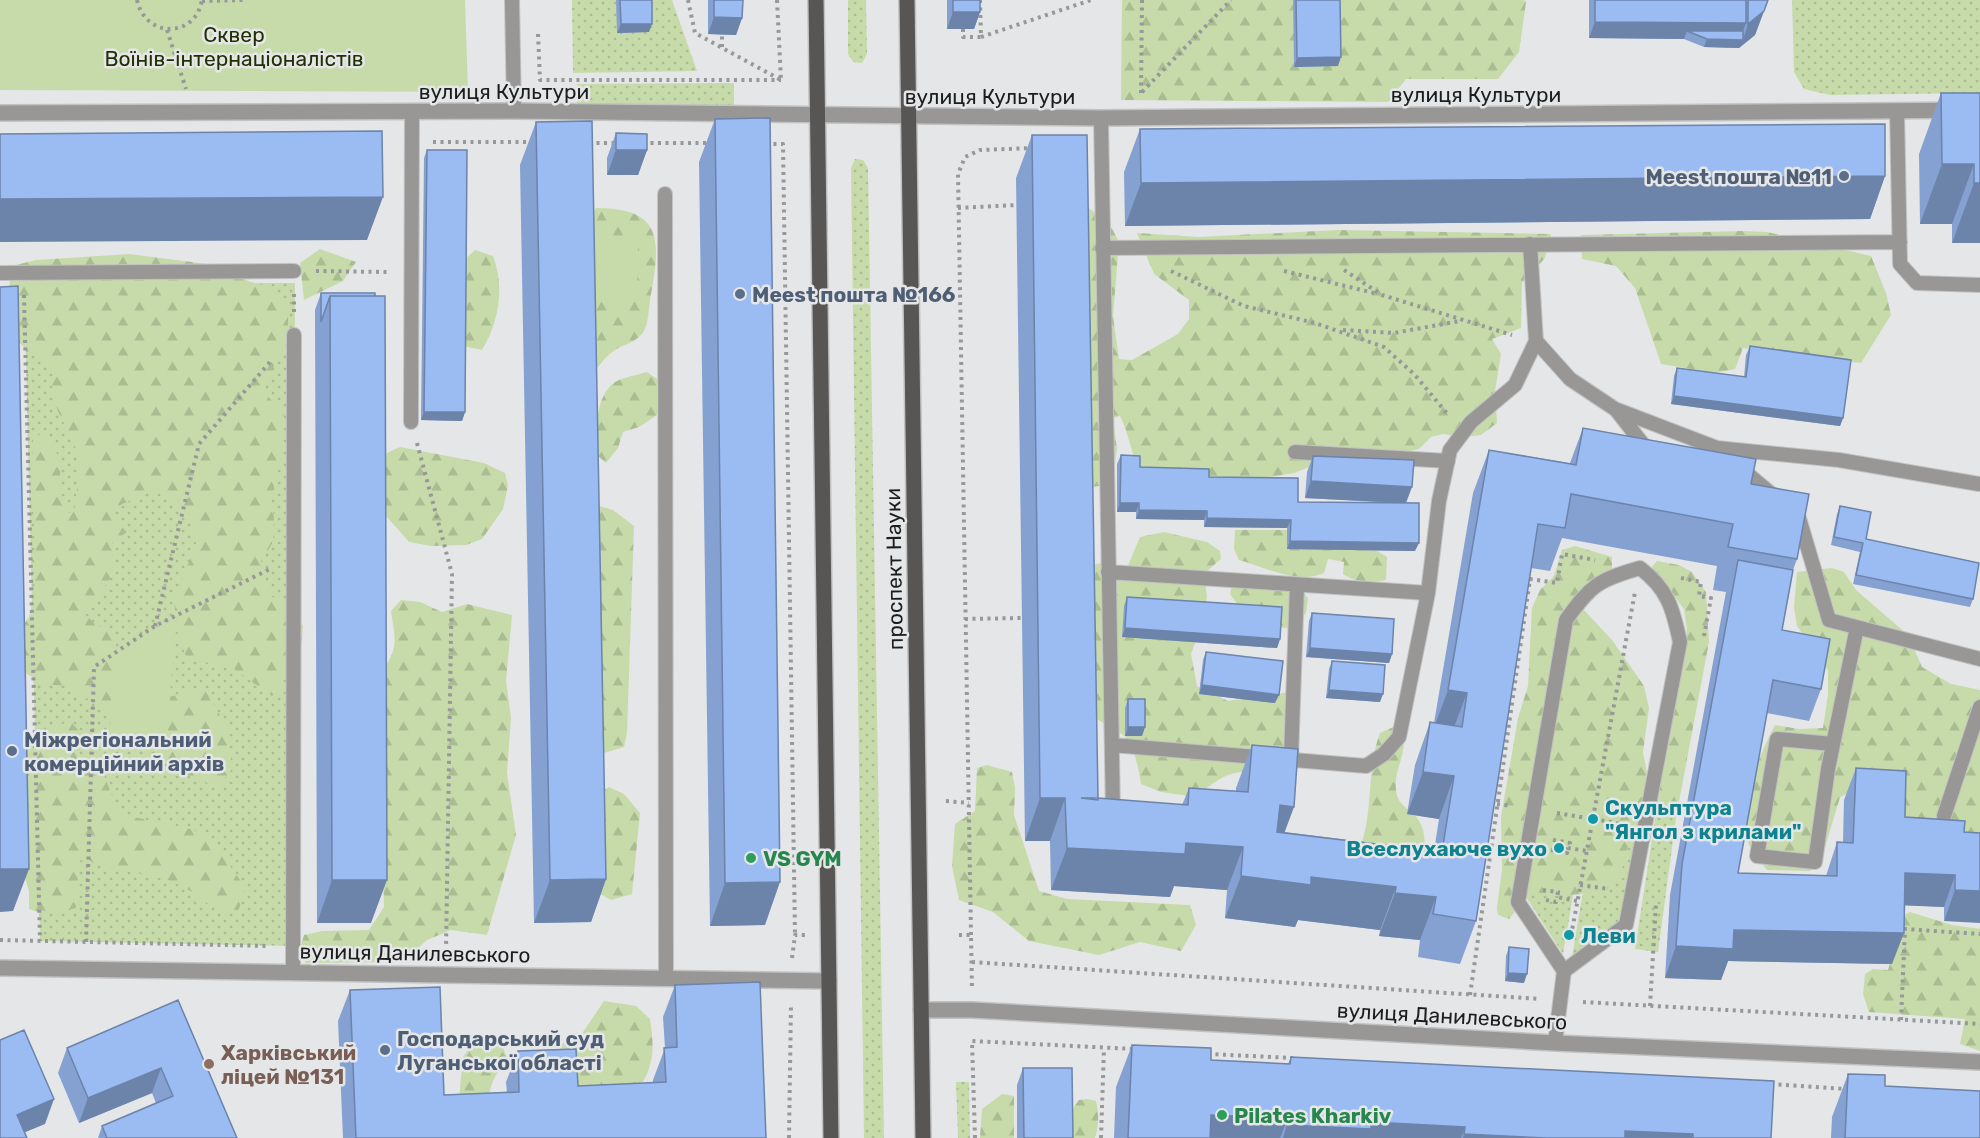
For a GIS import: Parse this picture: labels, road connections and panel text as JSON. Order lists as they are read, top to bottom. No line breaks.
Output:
{"streets":{"main road":["проспект Науки"],"street":["вулиця Культури","вулиця Данилевського"]},"crossings":[["вулиця Культури","проспект Науки"],["проспект Науки","вулиця Данилевського"]],"parks":["Сквер Воїнів-інтернаціоналістів"],"places":["Meest пошта №11","Meest пошта №166","Міжрегіональний комерційний архів","Скульптура \"Янгол з крилами\"","Всеслухаюче вухо","VS GYM","Леви","Господарський суд Луганської області","Харківський ліцей №131","Pilates Kharkiv"]}
